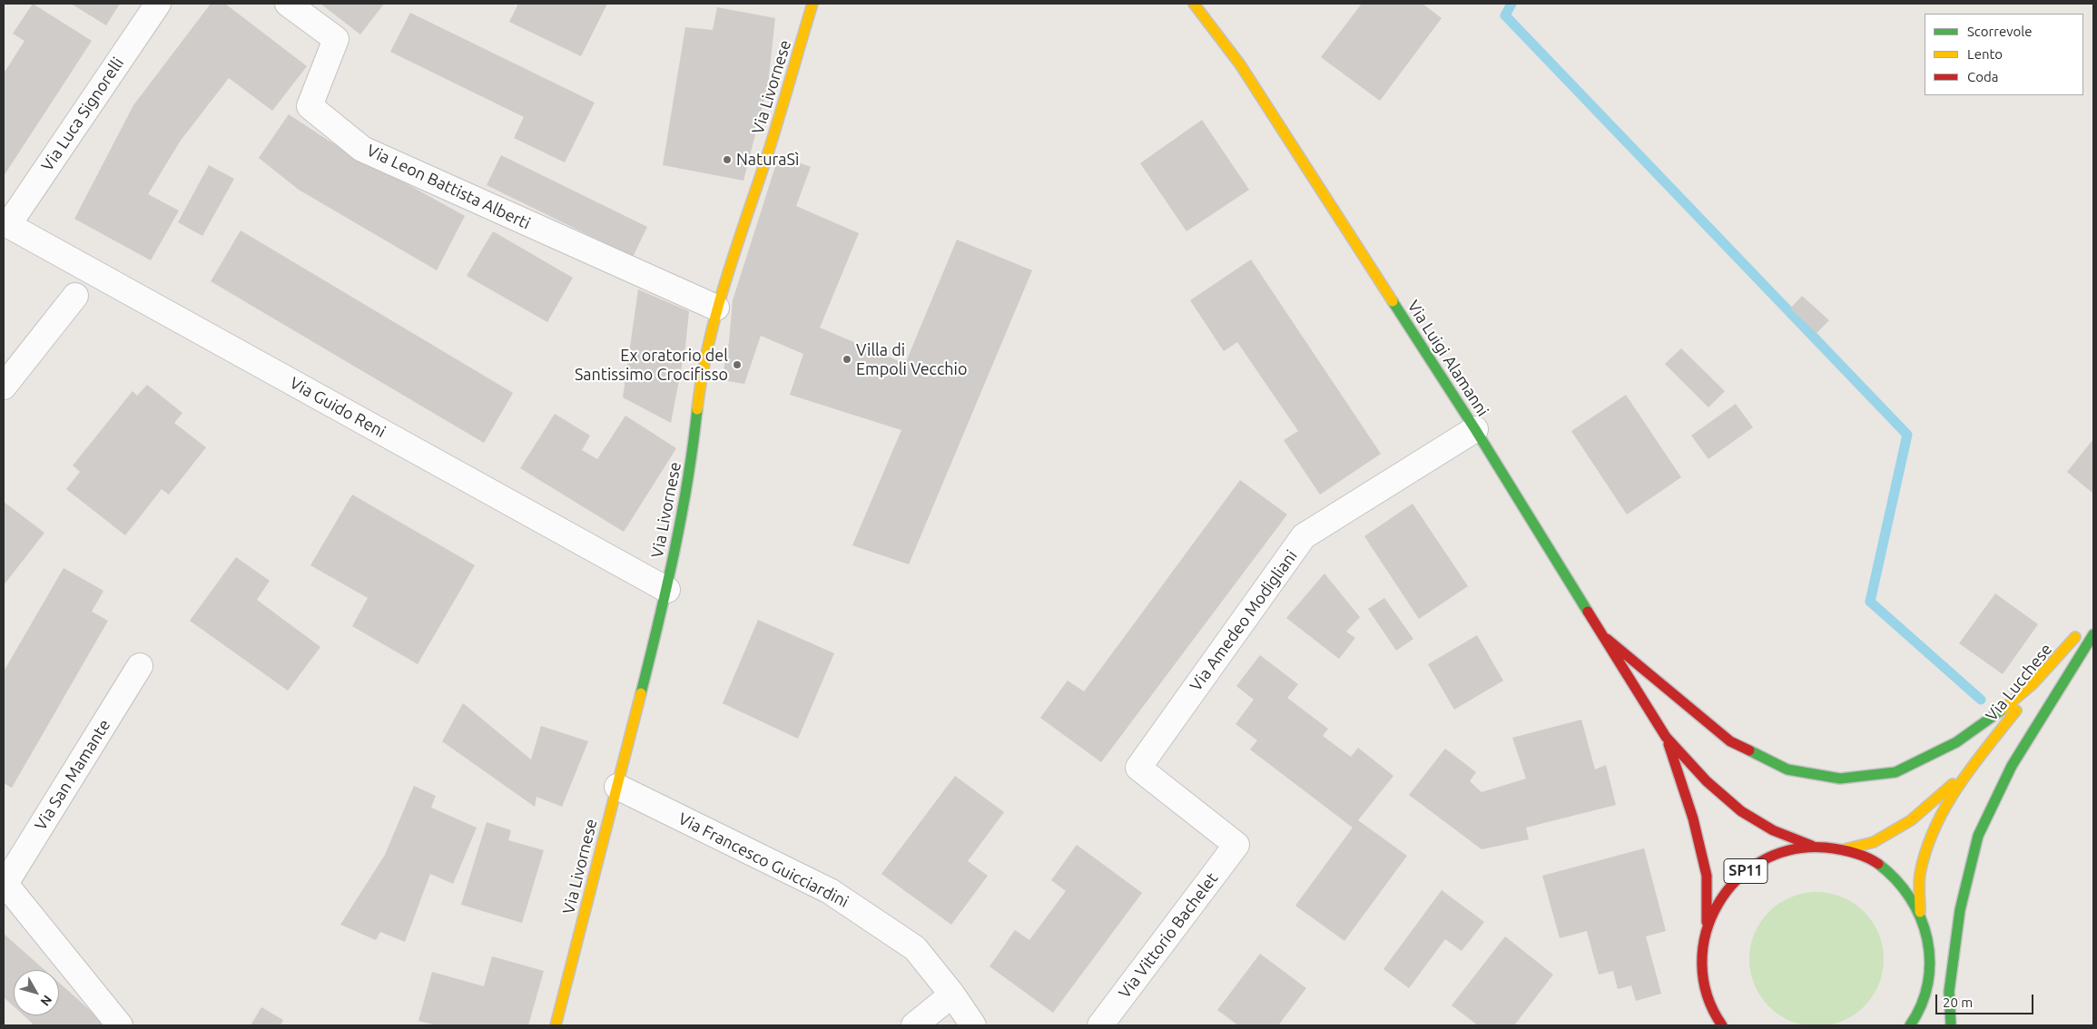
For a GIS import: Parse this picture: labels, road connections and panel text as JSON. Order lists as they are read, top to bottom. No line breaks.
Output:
{"streets":{"main road":["Via Livornese","Via Luigi Alamanni","Via Lucchese","SP11"],"street":["Via Luca Signorelli","Via Leon Battista Alberti","Via Guido Reni","Via Amedeo Modigliani","Via San Mamante","Via Francesco Guicciardini","Via Vittorio Bachelet"]},"crossings":[["Via Livornese","Via Leon Battista Alberti"],["Via Livornese","Via Guido Reni"],["Via Livornese","Via Francesco Guicciardini"],["Via Luca Signorelli","Via Guido Reni"],["Via Luigi Alamanni","Via Amedeo Modigliani"],["Via Luigi Alamanni","Via Lucchese"],["Via Amedeo Modigliani","Via Vittorio Bachelet"]],"places":["NaturaSì","Villa di Empoli Vecchio","Ex oratorio del Santissimo Crocifisso"],"legend":["Scorrevole","Lento","Coda"],"scale_bar":"20 m","north":"bottom right"}
